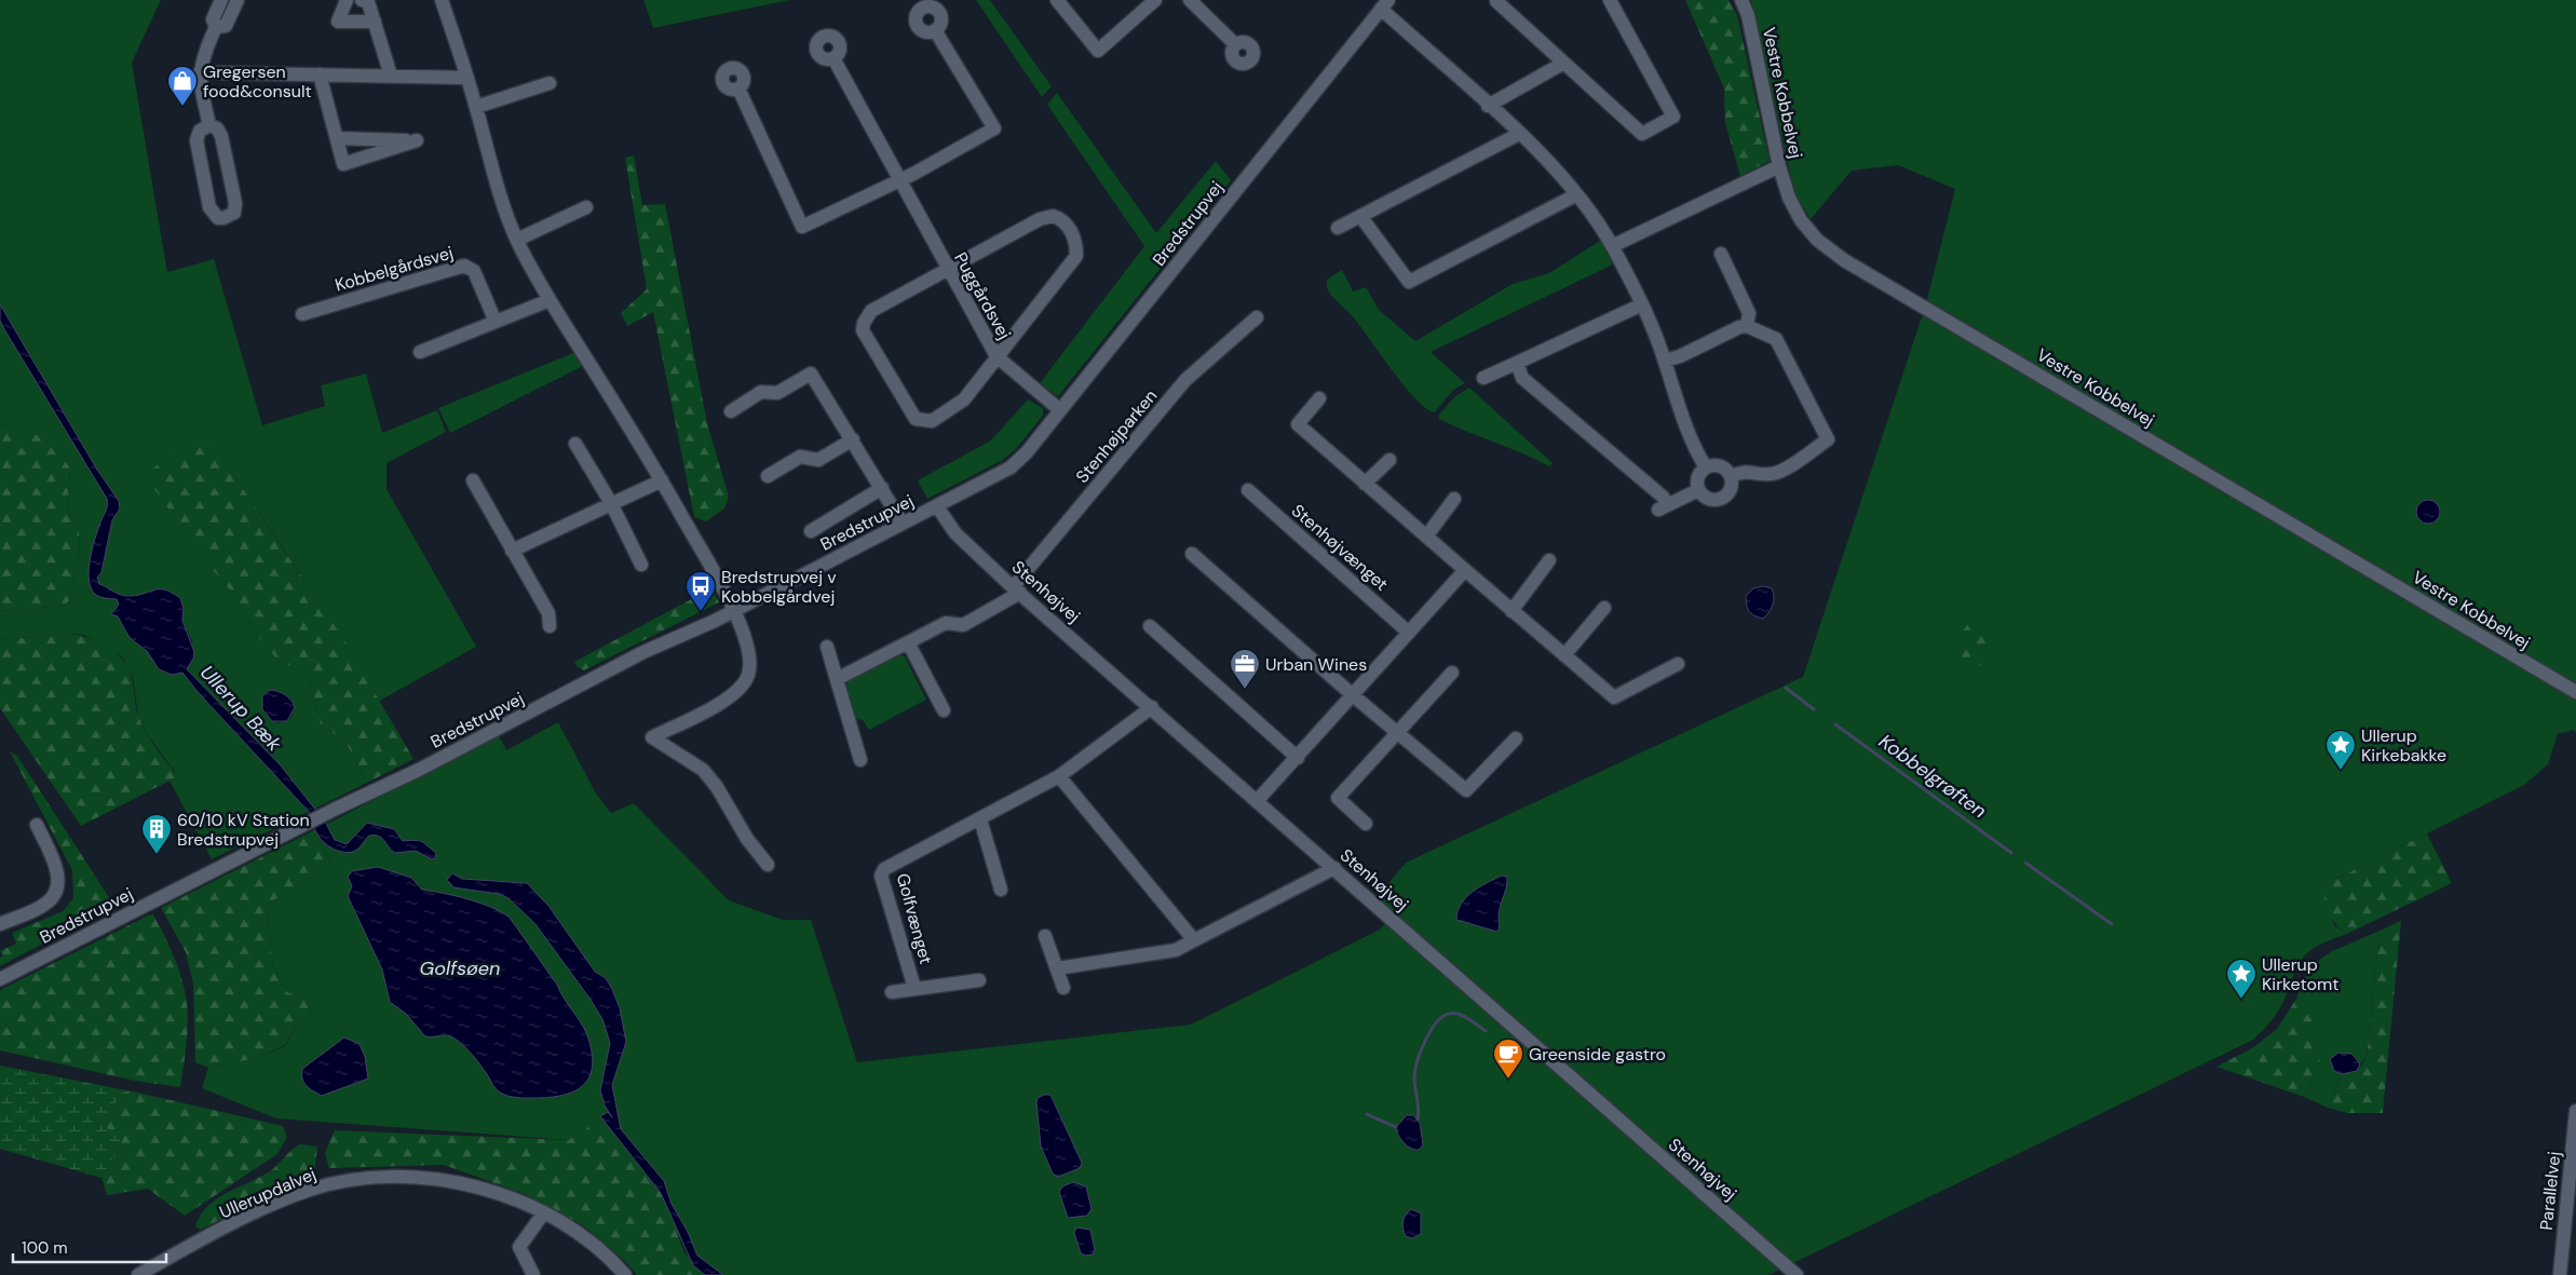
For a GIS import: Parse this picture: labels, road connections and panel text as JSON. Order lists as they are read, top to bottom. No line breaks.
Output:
{"streets":{"street":["Vestre Kobbelvej","Bredstrupvej","Kobbelgårdsvej","Puggårdsvej","Stenhøjparken","Stenhøjvænget","Stenhøjvej","Golfvænget","Parallelvej","Ullerupdalvej"]},"crossings":[["Bredstrupvej","Puggårdsvej"],["Bredstrupvej","Stenhøjvej"],["Stenhøjparken","Stenhøjvej"],["Stenhøjvej","Golfvænget"]],"water":["Ullerup Bæk","Kobbelgrøften","Golfsøen"],"places":{"shop":["Gregersen food&consult"],"bus stop":["Bredstrupvej v Kobbelgårdvej"],"office":["Urban Wines"],"place":["Ullerup Kirkebakke","Ullerup Kirketomt"],"building":["60/10 kV Station Bredstrupvej"],"cafe":["Greenside gastro"]},"scale_bar":"100 m"}
